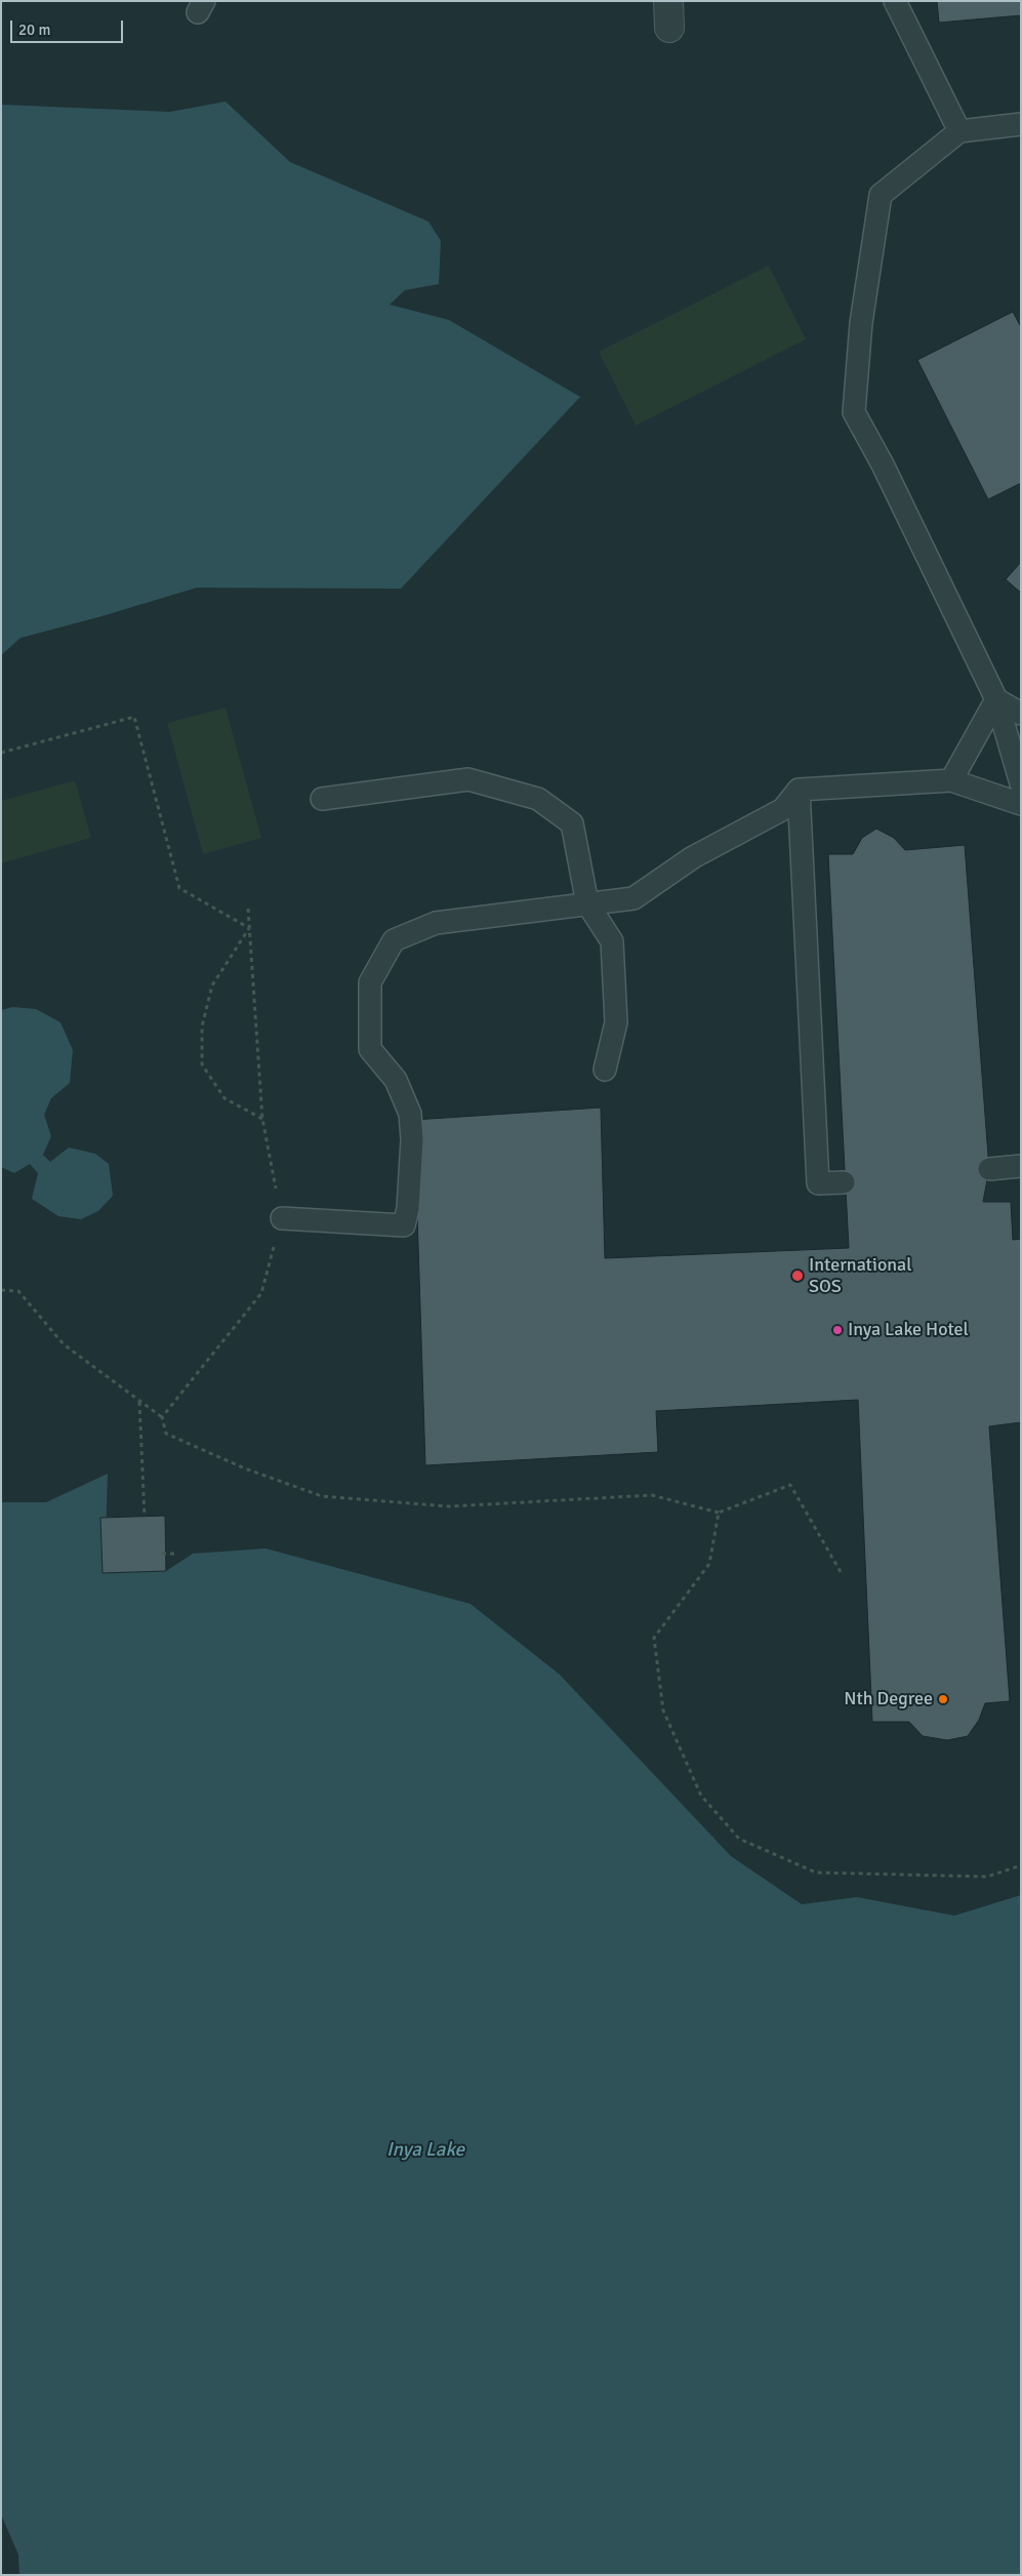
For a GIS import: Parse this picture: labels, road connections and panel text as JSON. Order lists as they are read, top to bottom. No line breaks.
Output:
{"water":["Inya Lake"],"places":["International SOS","Inya Lake Hotel","Nth Degree"],"scale_bar":"20 m"}
